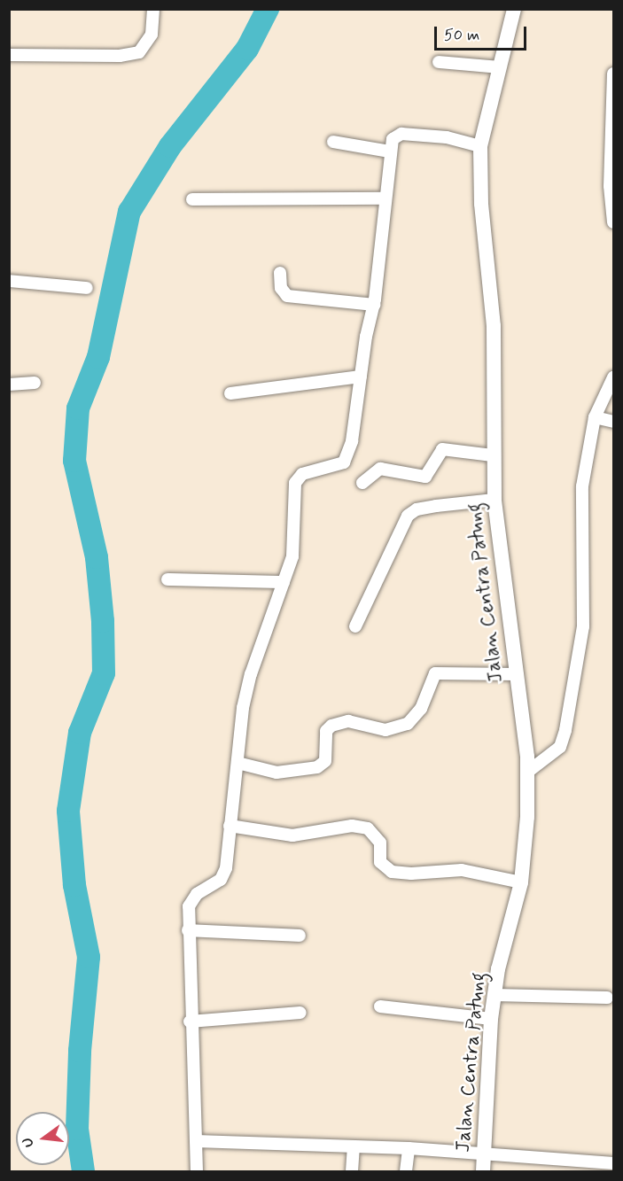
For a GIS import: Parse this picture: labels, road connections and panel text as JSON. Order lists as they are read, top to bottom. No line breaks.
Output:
{"streets":{"street":["Jalan Centra Patung"]},"scale_bar":"50 m","north":"left"}
